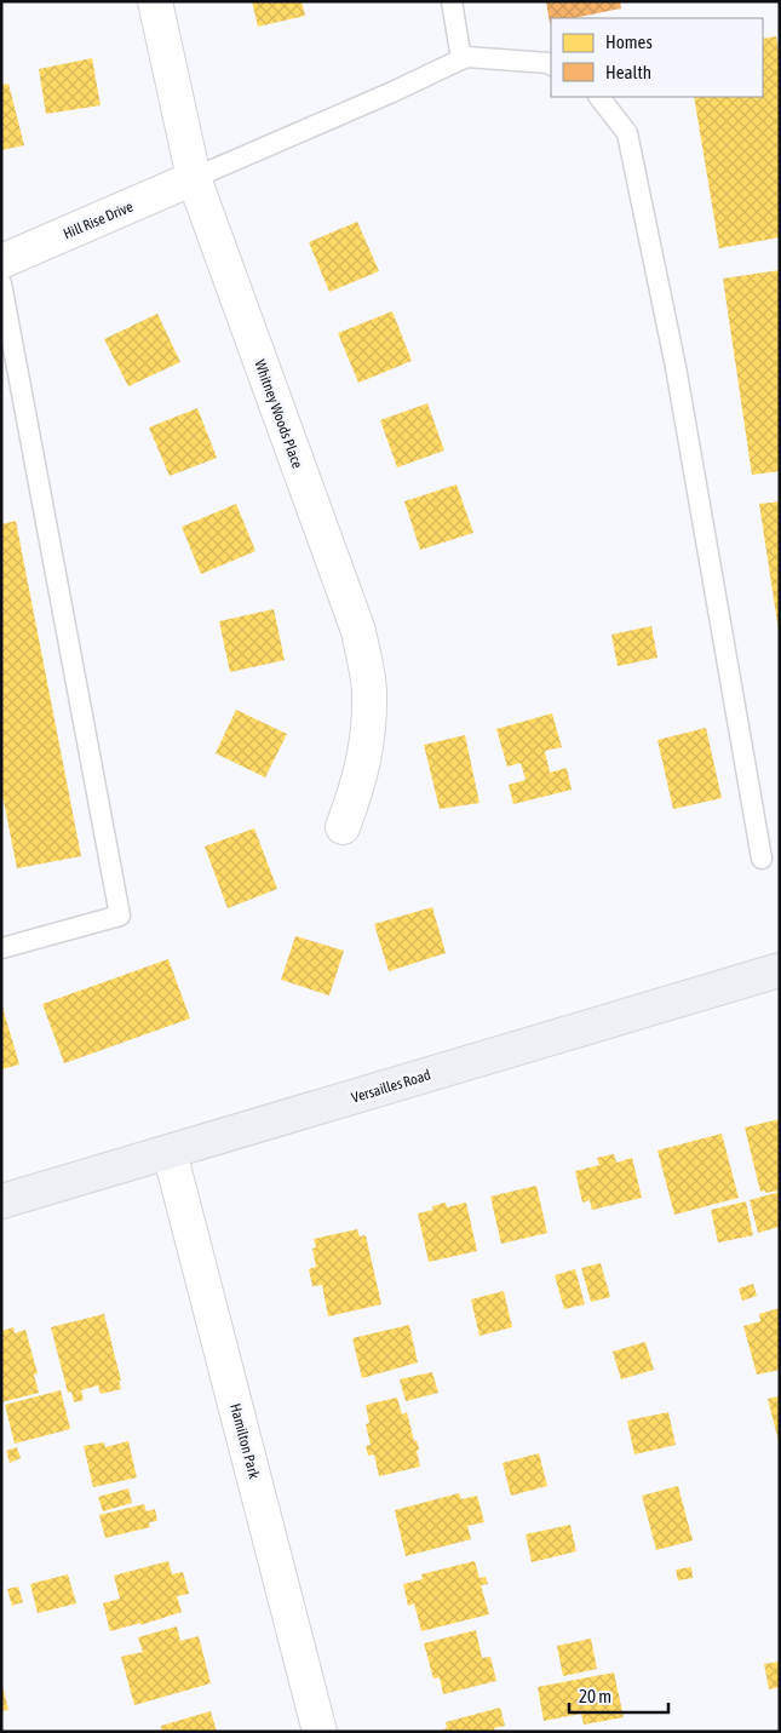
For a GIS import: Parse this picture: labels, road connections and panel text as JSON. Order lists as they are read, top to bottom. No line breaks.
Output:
{"streets":{"main road":["Versailles Road"],"street":["Hill Rise Drive","Whitney Woods Place","Hamilton Park"]},"crossings":[["Hill Rise Drive","Whitney Woods Place"],["Versailles Road","Hamilton Park"]],"legend":["Homes","Health"],"scale_bar":"20 m"}
